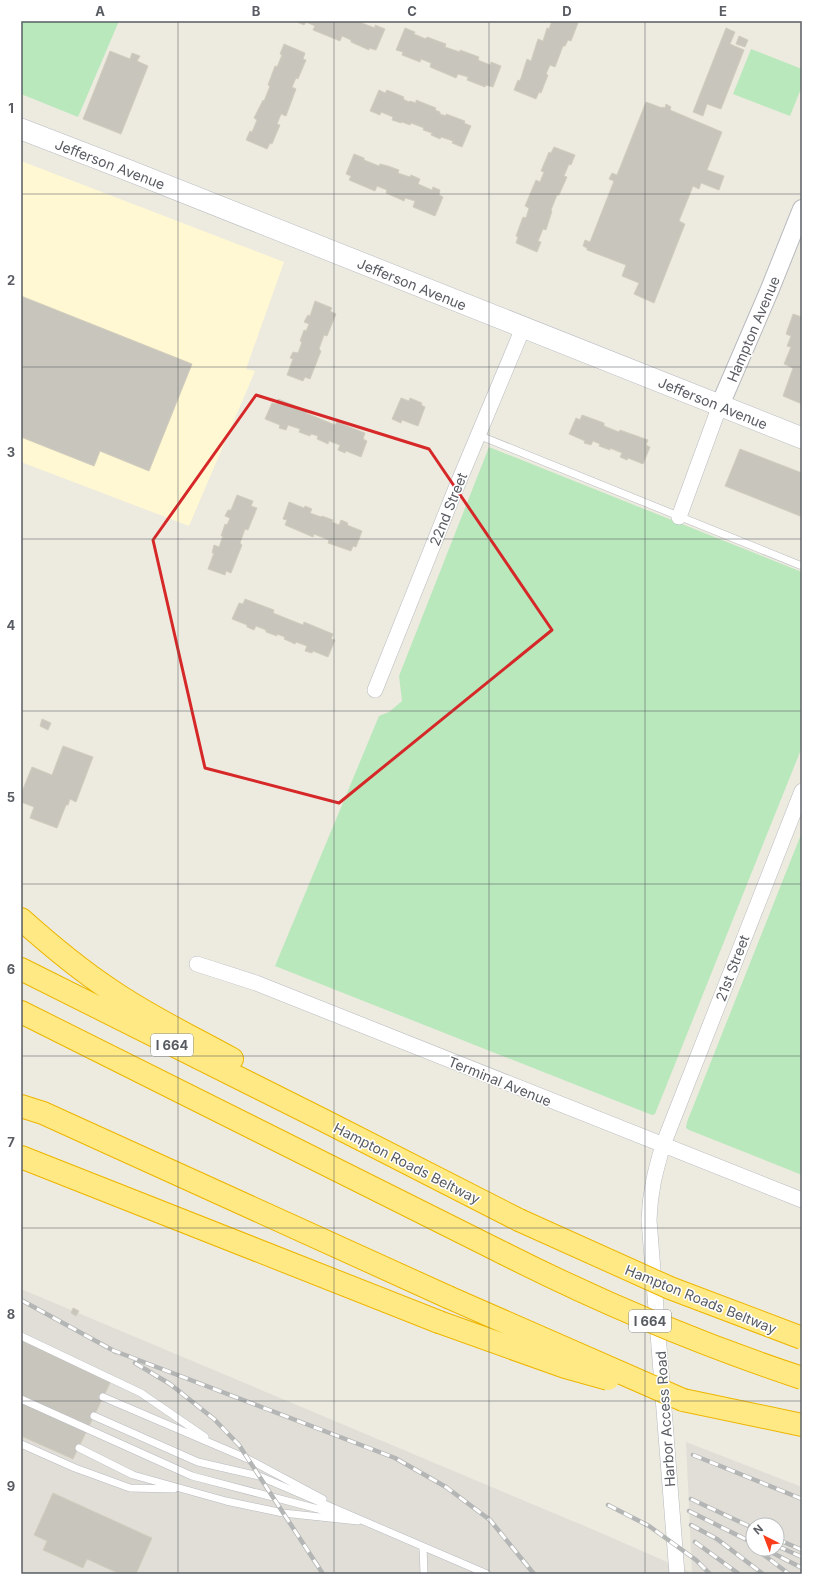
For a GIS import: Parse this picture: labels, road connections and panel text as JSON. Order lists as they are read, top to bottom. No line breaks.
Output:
{"streets":{"highway":["I 664","Hampton Roads Beltway"],"main road":["Jefferson Avenue"],"street":["Hampton Avenue","22nd Street","21st Street","Terminal Avenue","Harbor Access Road"]},"crossings":[["Jefferson Avenue","Hampton Avenue"],["Jefferson Avenue","22nd Street"],["21st Street","Terminal Avenue"],["21st Street","Harbor Access Road"],["Terminal Avenue","Harbor Access Road"]],"north":"top left","grid":{"columns":["A","B","C","D","E"],"rows":["1","2","3","4","5","6","7","8","9"]}}
